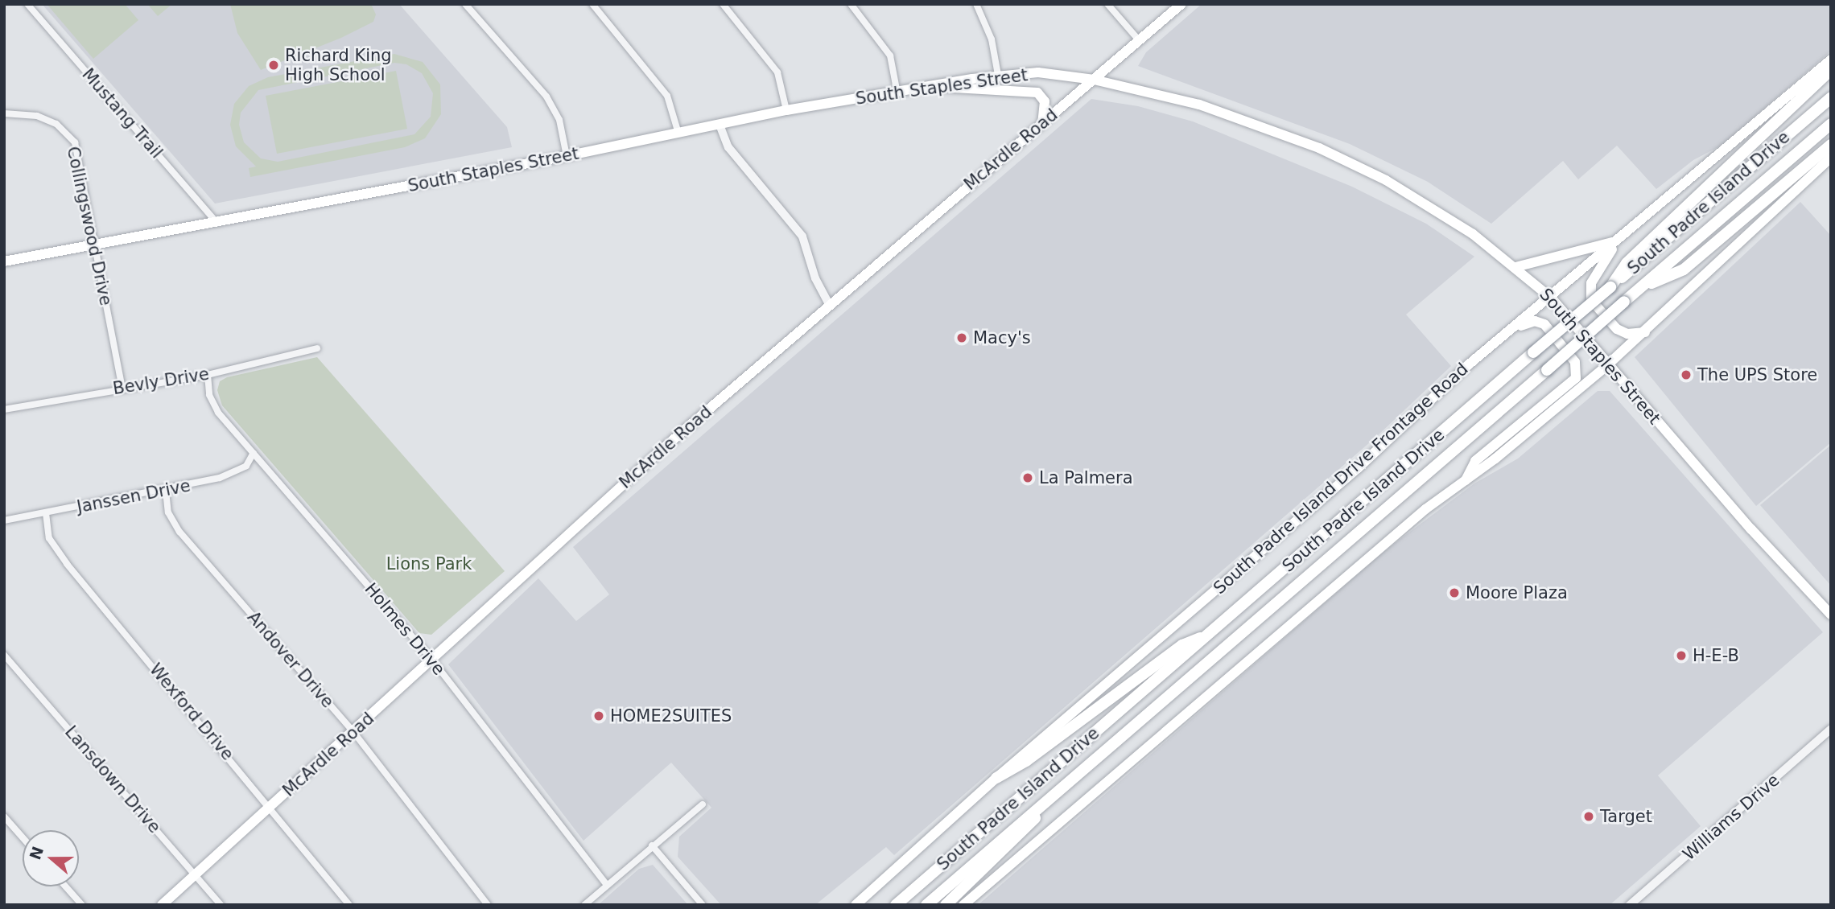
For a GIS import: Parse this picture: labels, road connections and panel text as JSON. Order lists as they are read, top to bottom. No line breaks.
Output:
{"streets":{"highway":["South Padre Island Drive"],"main road":["South Staples Street","McArdle Road","South Padre Island Drive Frontage Road"],"street":["Mustang Trail","Collingswood Drive","Bevly Drive","Janssen Drive","Holmes Drive","Andover Drive","Wexford Drive","Lansdown Drive","Williams Drive"]},"crossings":[["South Staples Street","Mustang Trail"],["South Staples Street","McArdle Road"],["South Staples Street","Collingswood Drive"],["South Staples Street","South Padre Island Drive Frontage Road"],["McArdle Road","Holmes Drive"],["McArdle Road","Andover Drive"],["McArdle Road","Wexford Drive"],["McArdle Road","Lansdown Drive"],["Collingswood Drive","Bevly Drive"],["Bevly Drive","Holmes Drive"],["Janssen Drive","Holmes Drive"],["Janssen Drive","Andover Drive"],["Janssen Drive","Wexford Drive"]],"parks":["Lions Park"],"places":["Richard King High School","Macy's","The UPS Store","La Palmera","Moore Plaza","H-E-B","HOME2SUITES","Target"],"north":"left"}
